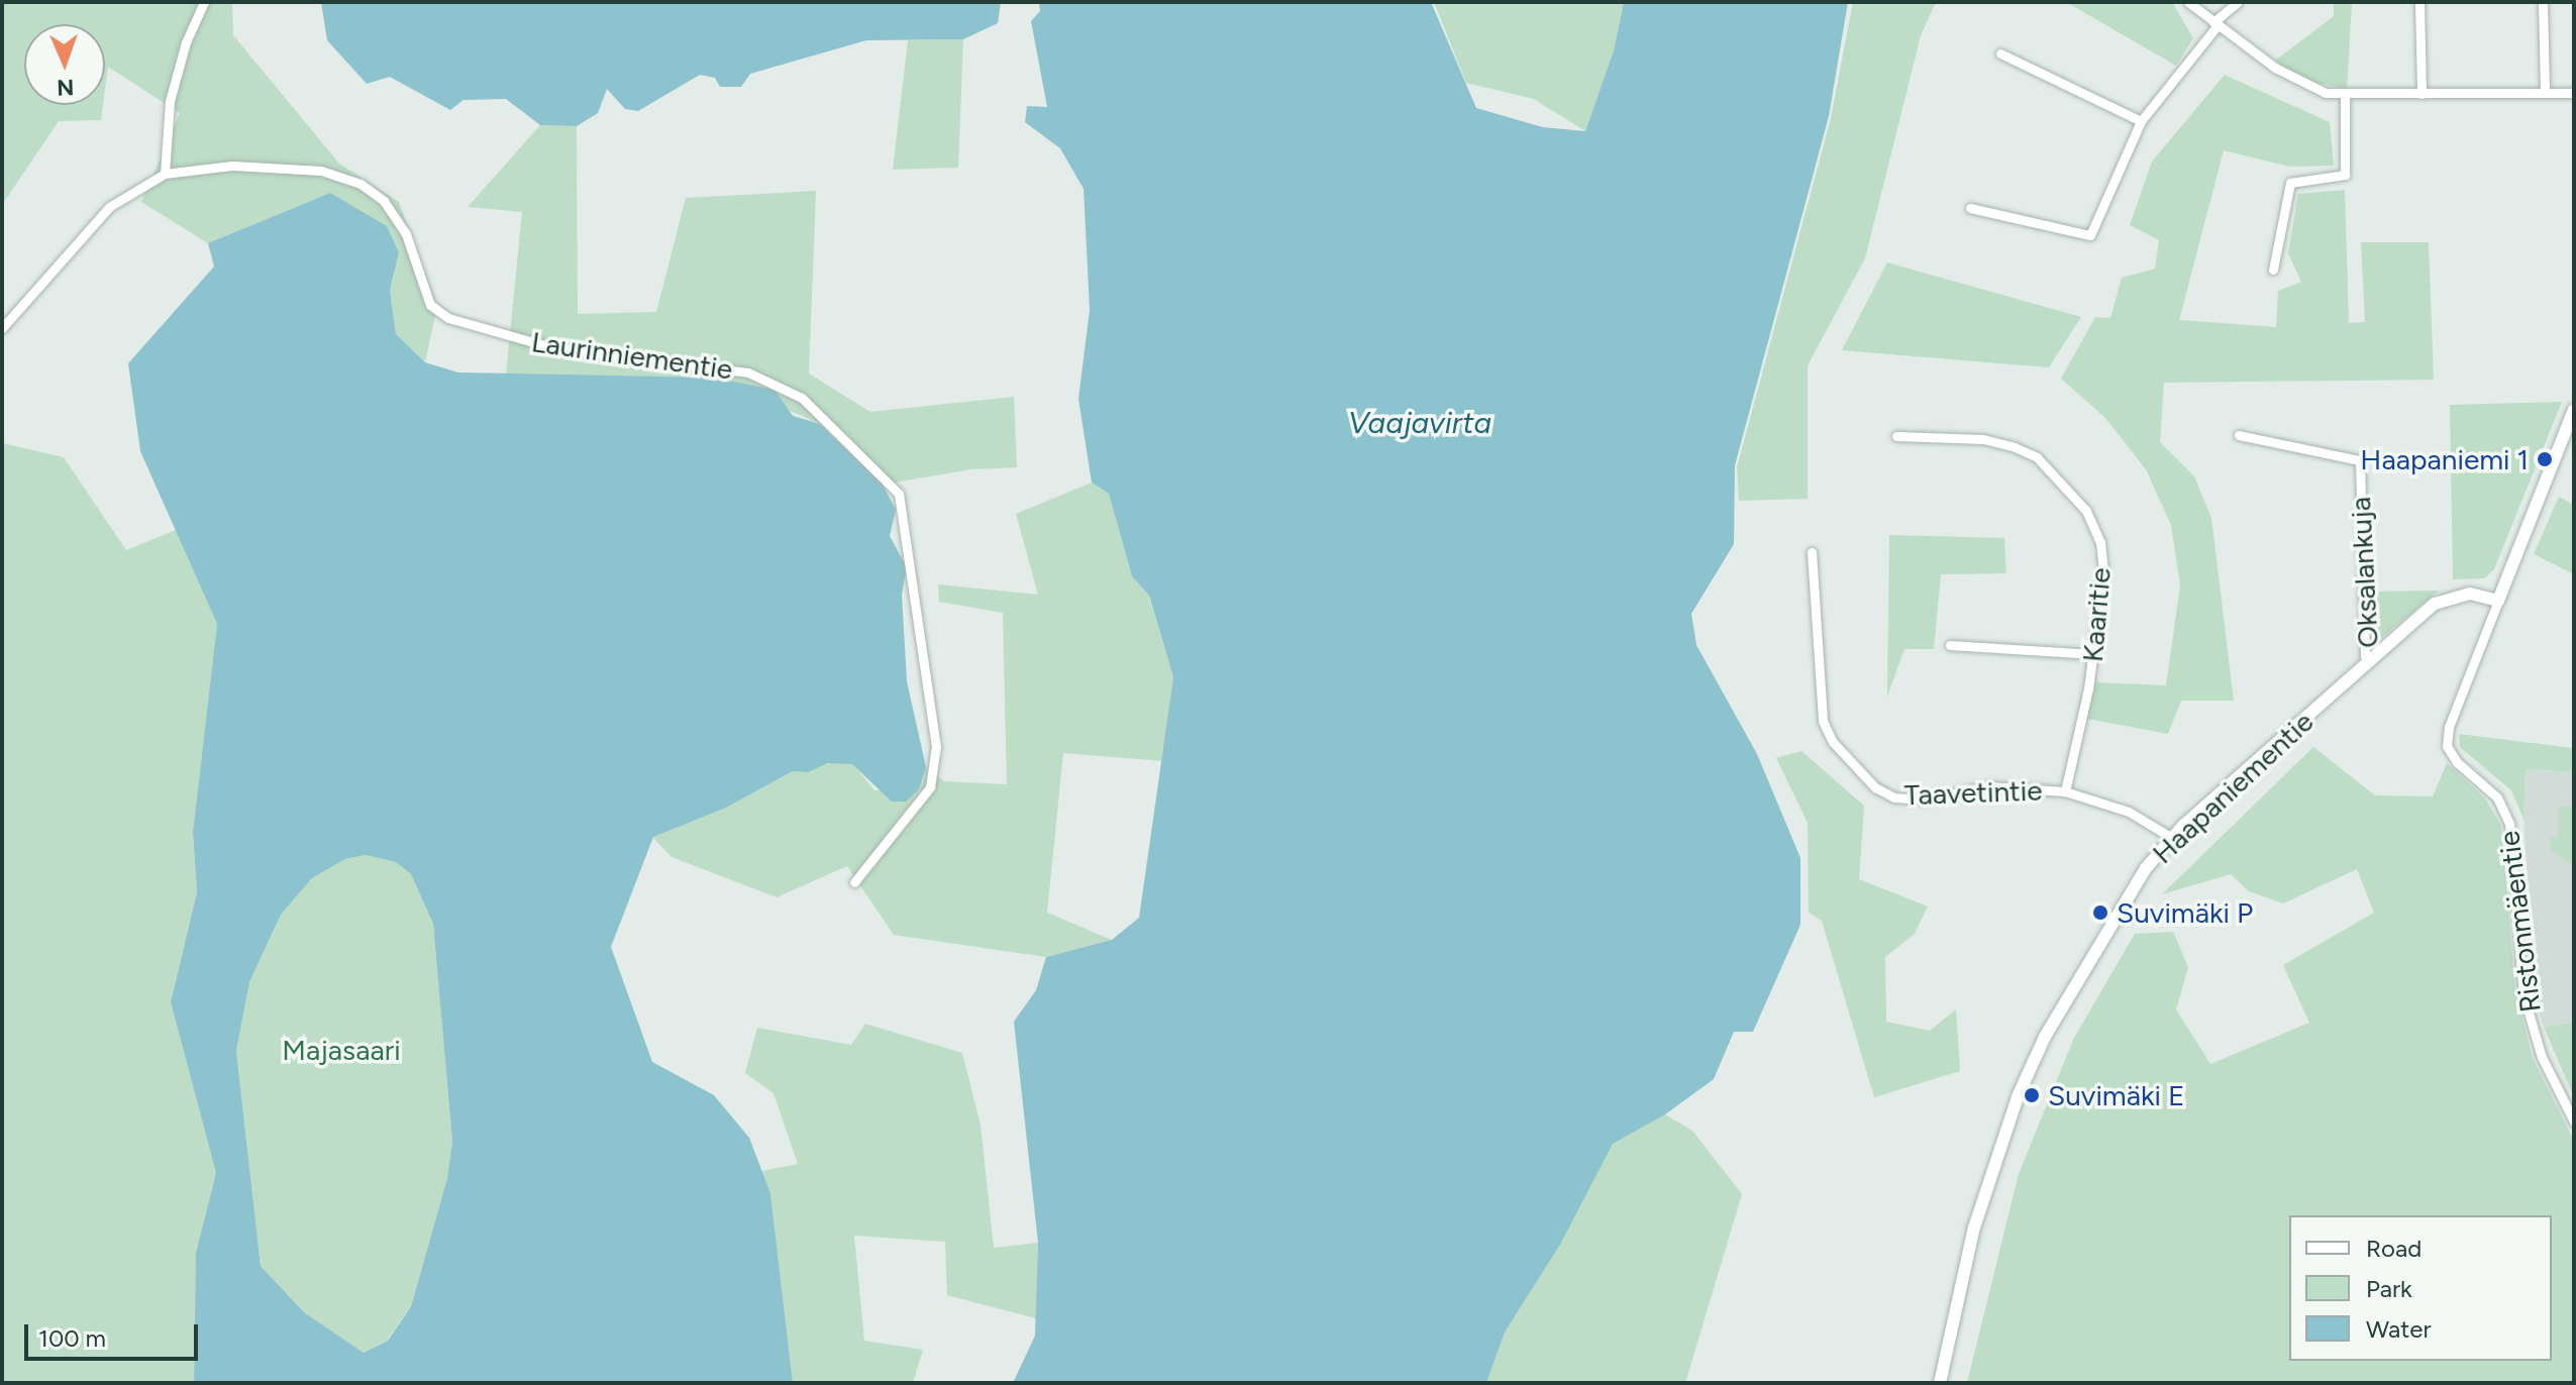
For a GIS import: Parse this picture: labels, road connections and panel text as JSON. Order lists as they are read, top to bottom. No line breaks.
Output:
{"streets":{"street":["Laurinniementie","Oksalankuja","Kaaritie","Haapaniementie","Taavetintie","Ristonmäentie"]},"crossings":[["Oksalankuja","Haapaniementie"],["Kaaritie","Taavetintie"],["Haapaniementie","Taavetintie"],["Haapaniementie","Ristonmäentie"]],"water":["Vaajavirta"],"parks":["Majasaari"],"places":["Haapaniemi 1","Suvimäki P","Suvimäki E"],"legend":["Road","Park","Water"],"scale_bar":"100 m","north":"bottom"}
